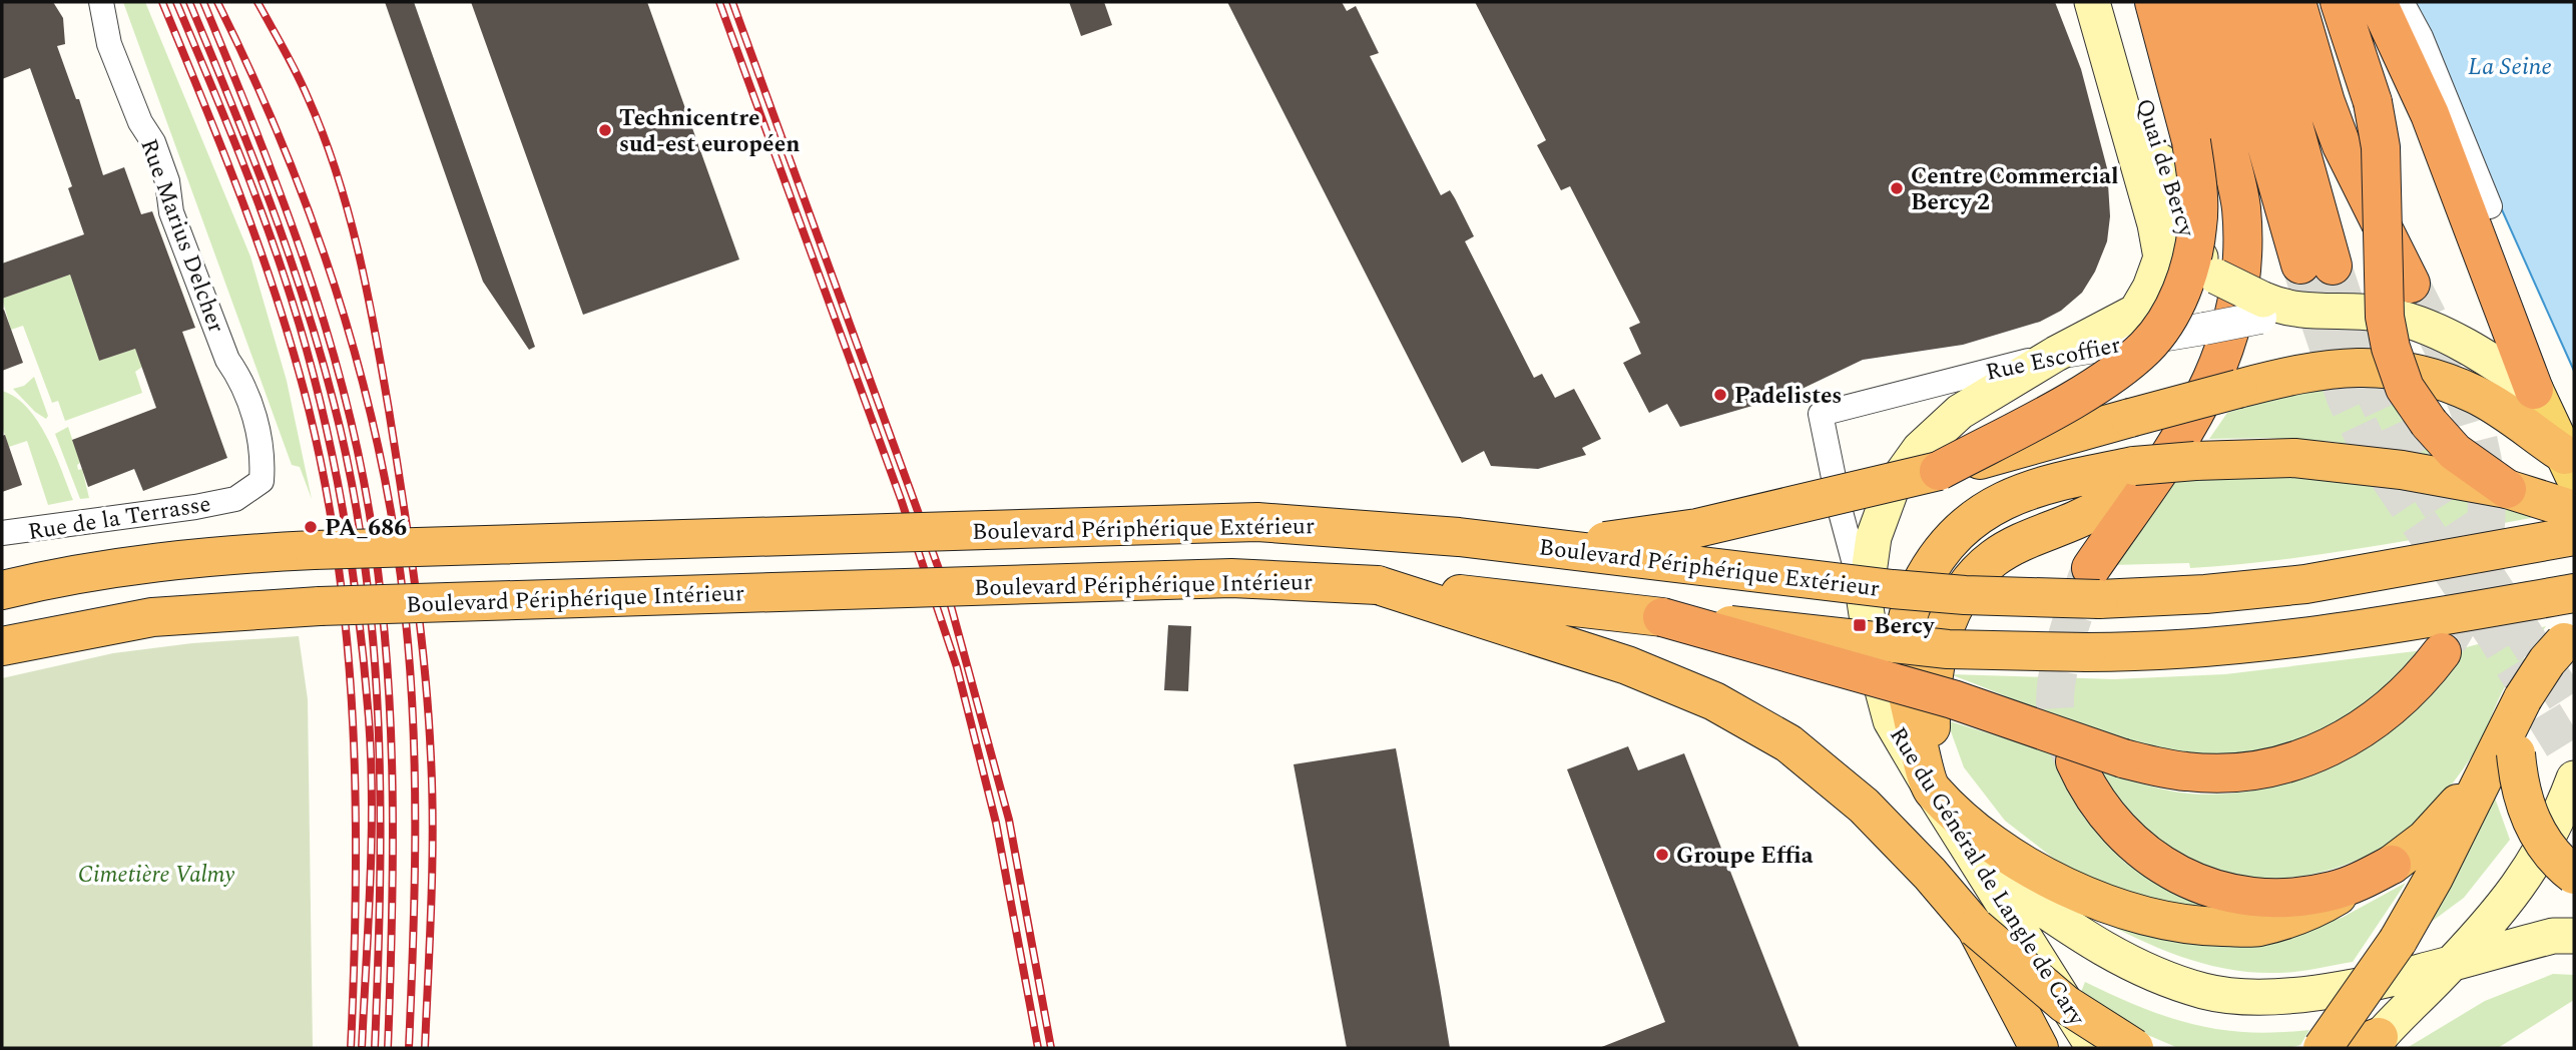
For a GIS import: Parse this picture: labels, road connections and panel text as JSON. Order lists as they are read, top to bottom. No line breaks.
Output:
{"streets":{"highway":["Boulevard Périphérique Extérieur","Boulevard Périphérique Intérieur"],"main road":["Quai de Bercy","Rue du Général de Langle de Cary"],"street":["Rue Marius Delcher","Rue Escoffier","Rue de la Terrasse"]},"crossings":[["Quai de Bercy","Rue Escoffier"],["Quai de Bercy","Rue du Général de Langle de Cary"],["Rue Marius Delcher","Rue de la Terrasse"],["Rue Escoffier","Rue du Général de Langle de Cary"]],"water":["La Seine"],"parks":["Cimetière Valmy"],"places":{"other":["Technicentre sud-est européen","Centre Commercial Bercy 2","Padelistes","PA_686","Groupe Effia"],"transit":["Bercy"]}}
